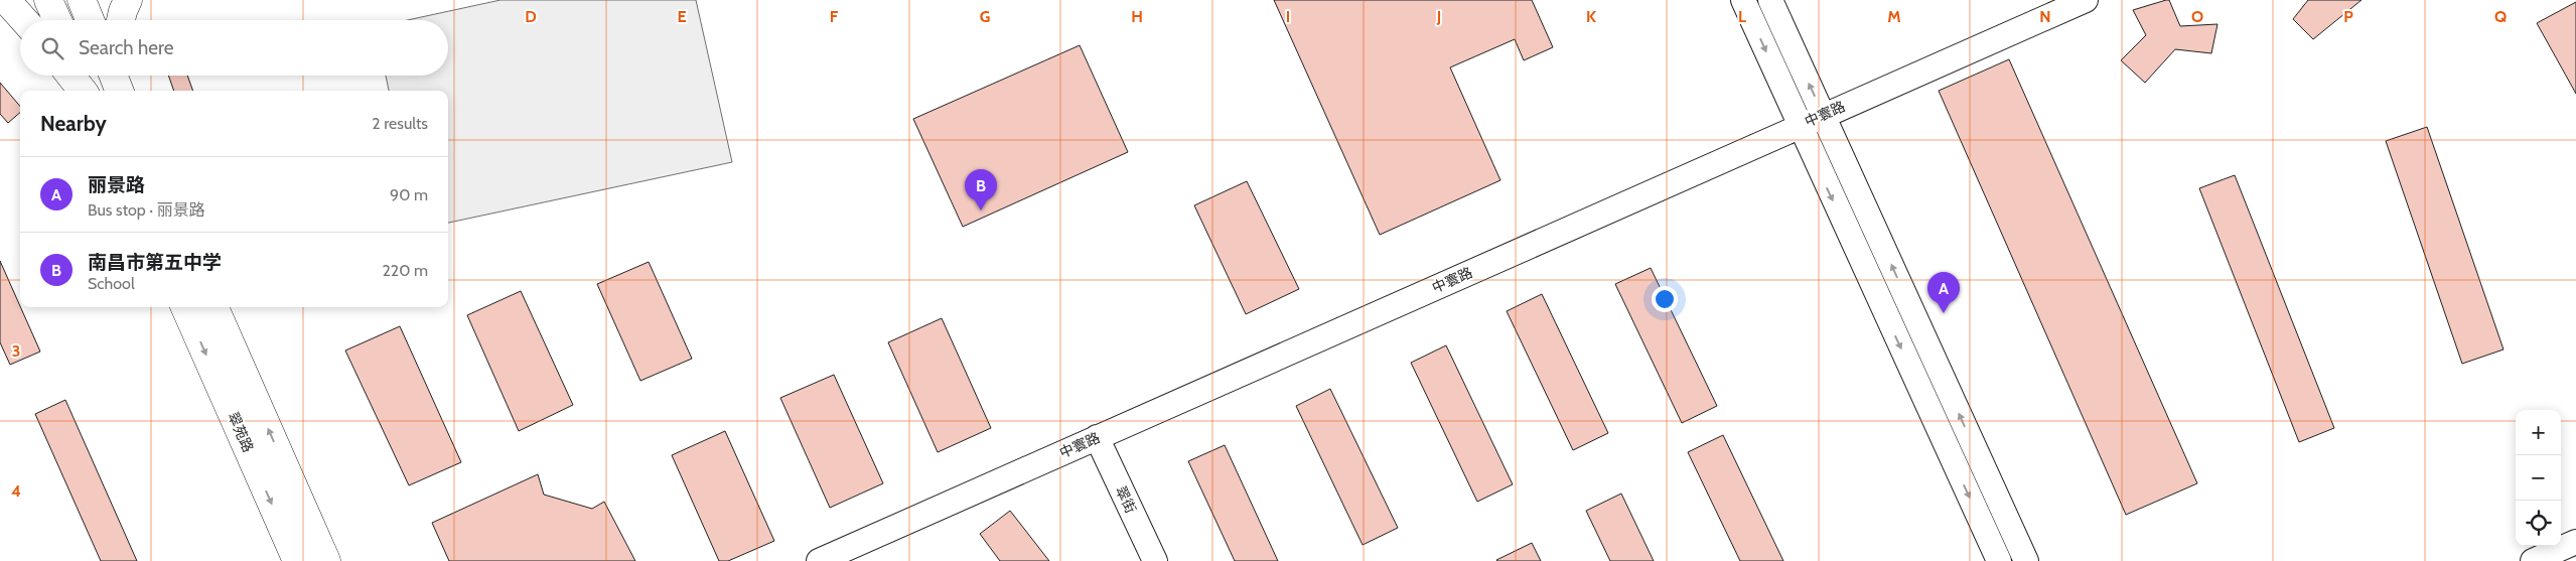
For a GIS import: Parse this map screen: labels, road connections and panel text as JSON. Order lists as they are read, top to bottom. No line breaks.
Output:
{"streets":{"main road":["翠苑路"],"street":["中寰路","翠街"]},"crossings":[["中寰路","翠街"]],"page":{"search":"Search here","heading":["Nearby","2 results"],"list":[{"mark":"A","name":"丽景路","note":"Bus stop · 丽景路","value":"90 m"},{"mark":"B","name":"南昌市第五中学","note":"School","value":"220 m"}],"pins":["B","A"],"map_buttons":["+","−"]},"grid":{"columns":["D","E","F","G","H","I","J","K","L","M","N","O","P","Q"],"rows":["3","4"]}}
